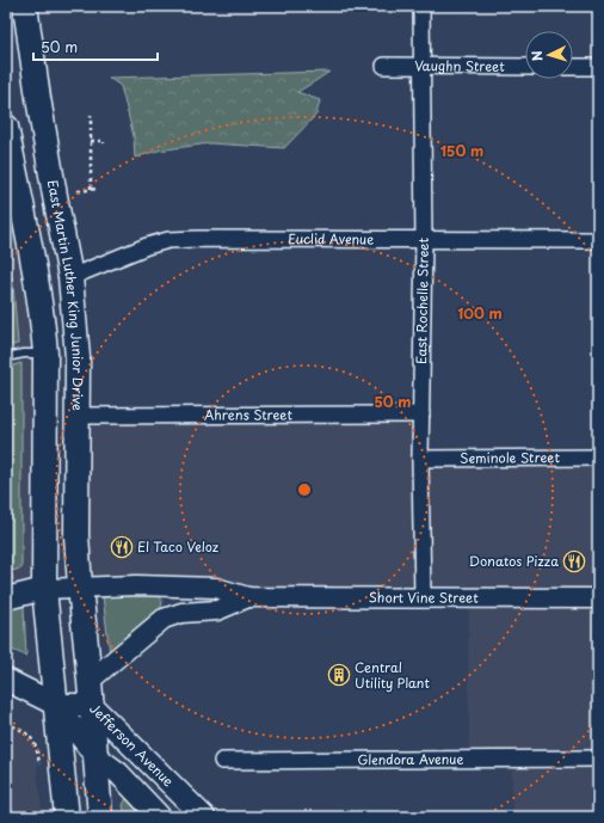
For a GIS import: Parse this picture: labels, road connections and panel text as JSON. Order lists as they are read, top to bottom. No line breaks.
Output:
{"streets":{"main road":["East Martin Luther King Junior Drive","Jefferson Avenue"],"street":["Vaughn Street","Euclid Avenue","East Rochelle Street","Ahrens Street","Seminole Street","Short Vine Street","Glendora Avenue"]},"crossings":[["Vaughn Street","East Rochelle Street"],["Euclid Avenue","East Martin Luther King Junior Drive"],["Euclid Avenue","East Rochelle Street"],["East Martin Luther King Junior Drive","Ahrens Street"],["East Martin Luther King Junior Drive","Short Vine Street"],["East Martin Luther King Junior Drive","Jefferson Avenue"],["East Rochelle Street","Ahrens Street"],["East Rochelle Street","Seminole Street"],["East Rochelle Street","Short Vine Street"]],"places":{"restaurant":["El Taco Veloz","Donatos Pizza"],"building":["Central Utility Plant"]},"scale_bar":"50 m","north":"left","rings":["150 m","100 m","50 m"]}
